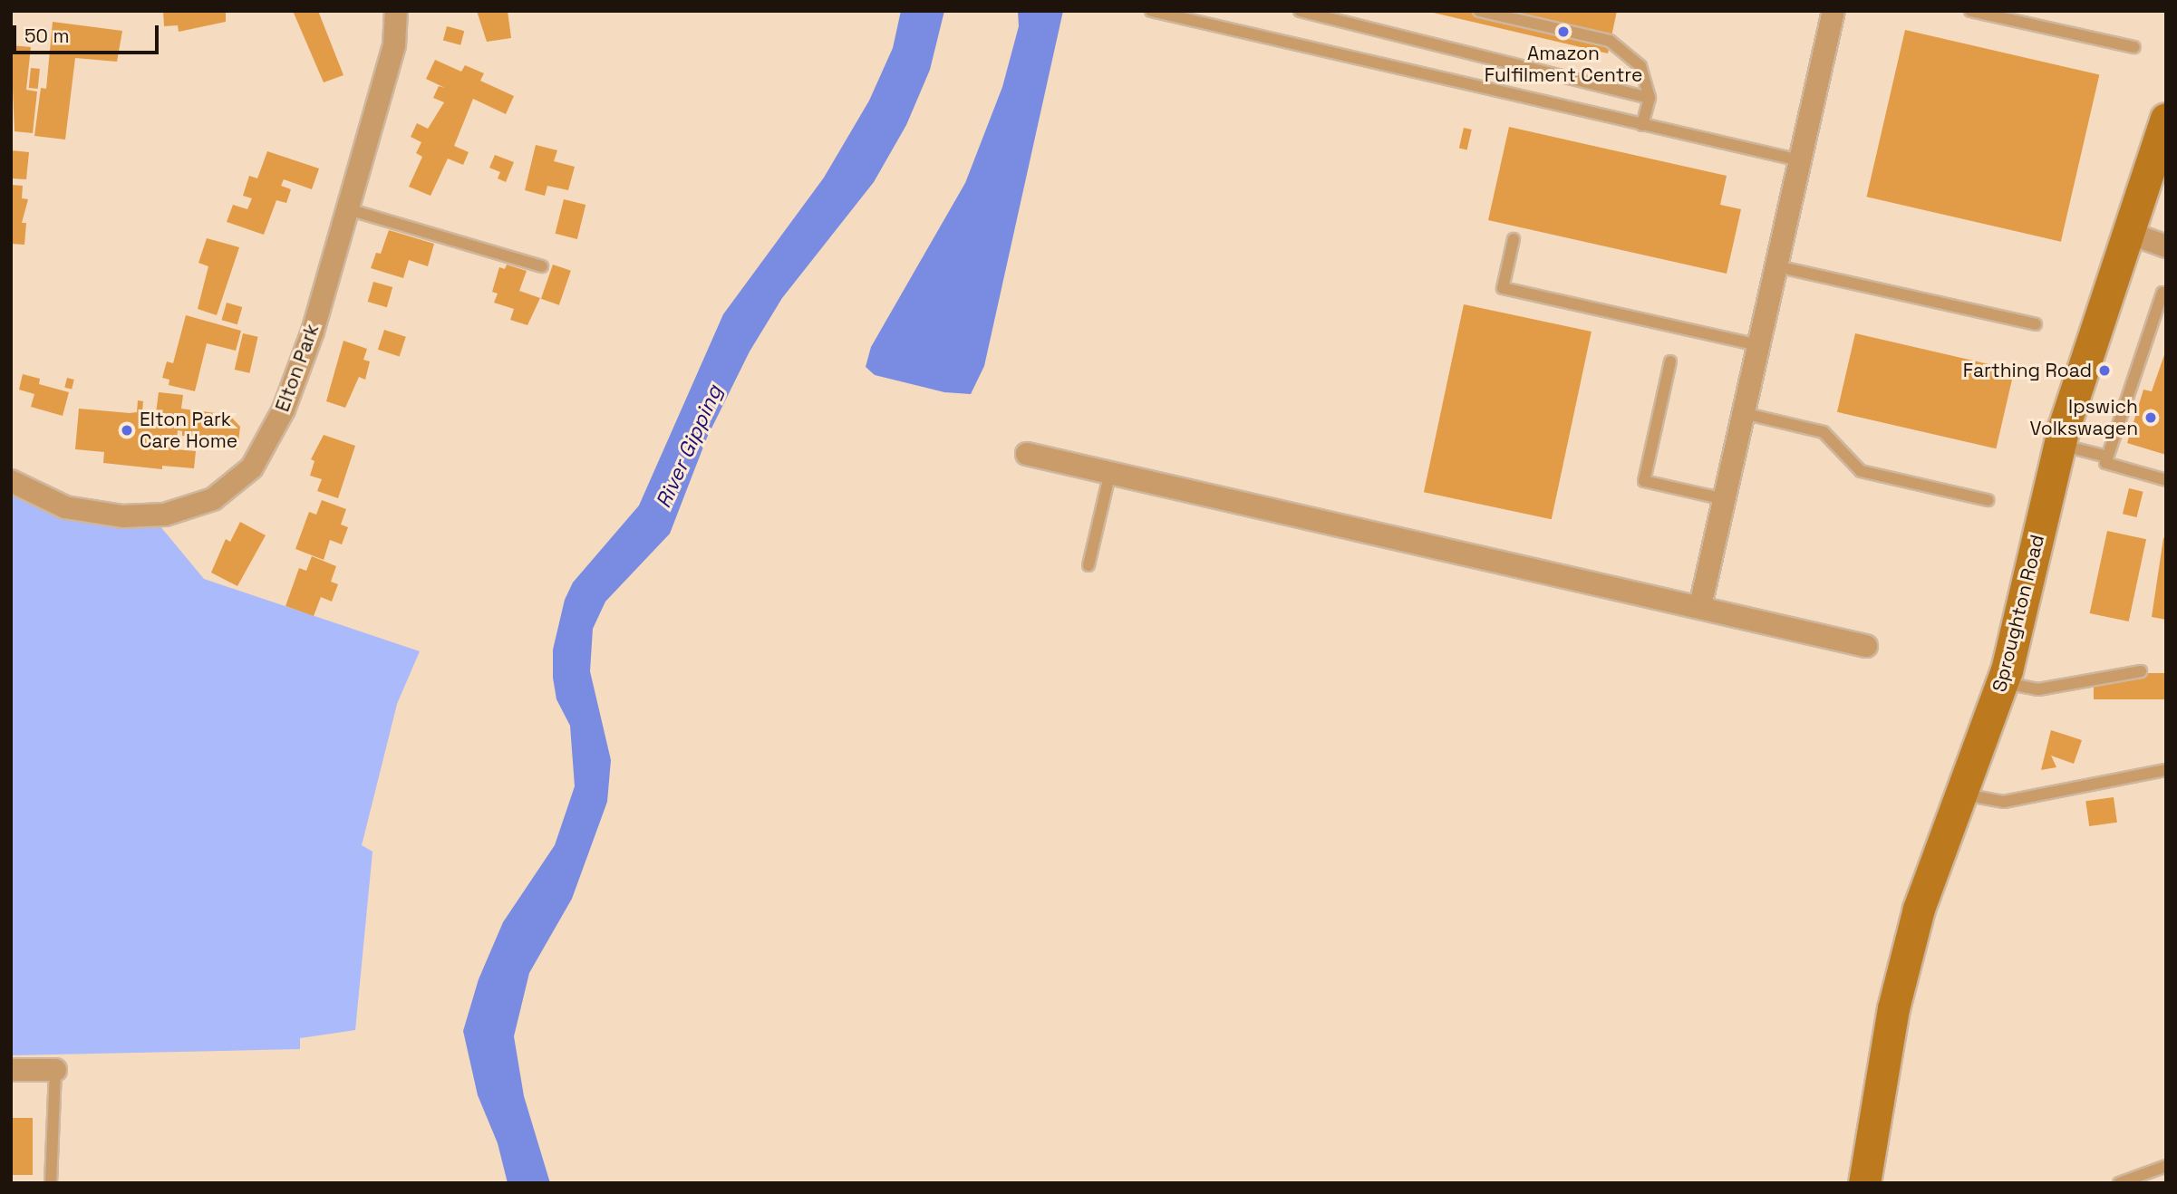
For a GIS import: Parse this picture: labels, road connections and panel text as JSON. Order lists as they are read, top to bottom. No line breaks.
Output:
{"streets":{"street":["Elton Park","Sproughton Road"]},"water":["River Gipping"],"places":["Amazon Fulfilment Centre","Farthing Road","Ipswich Volkswagen","Elton Park Care Home"],"scale_bar":"50 m"}
